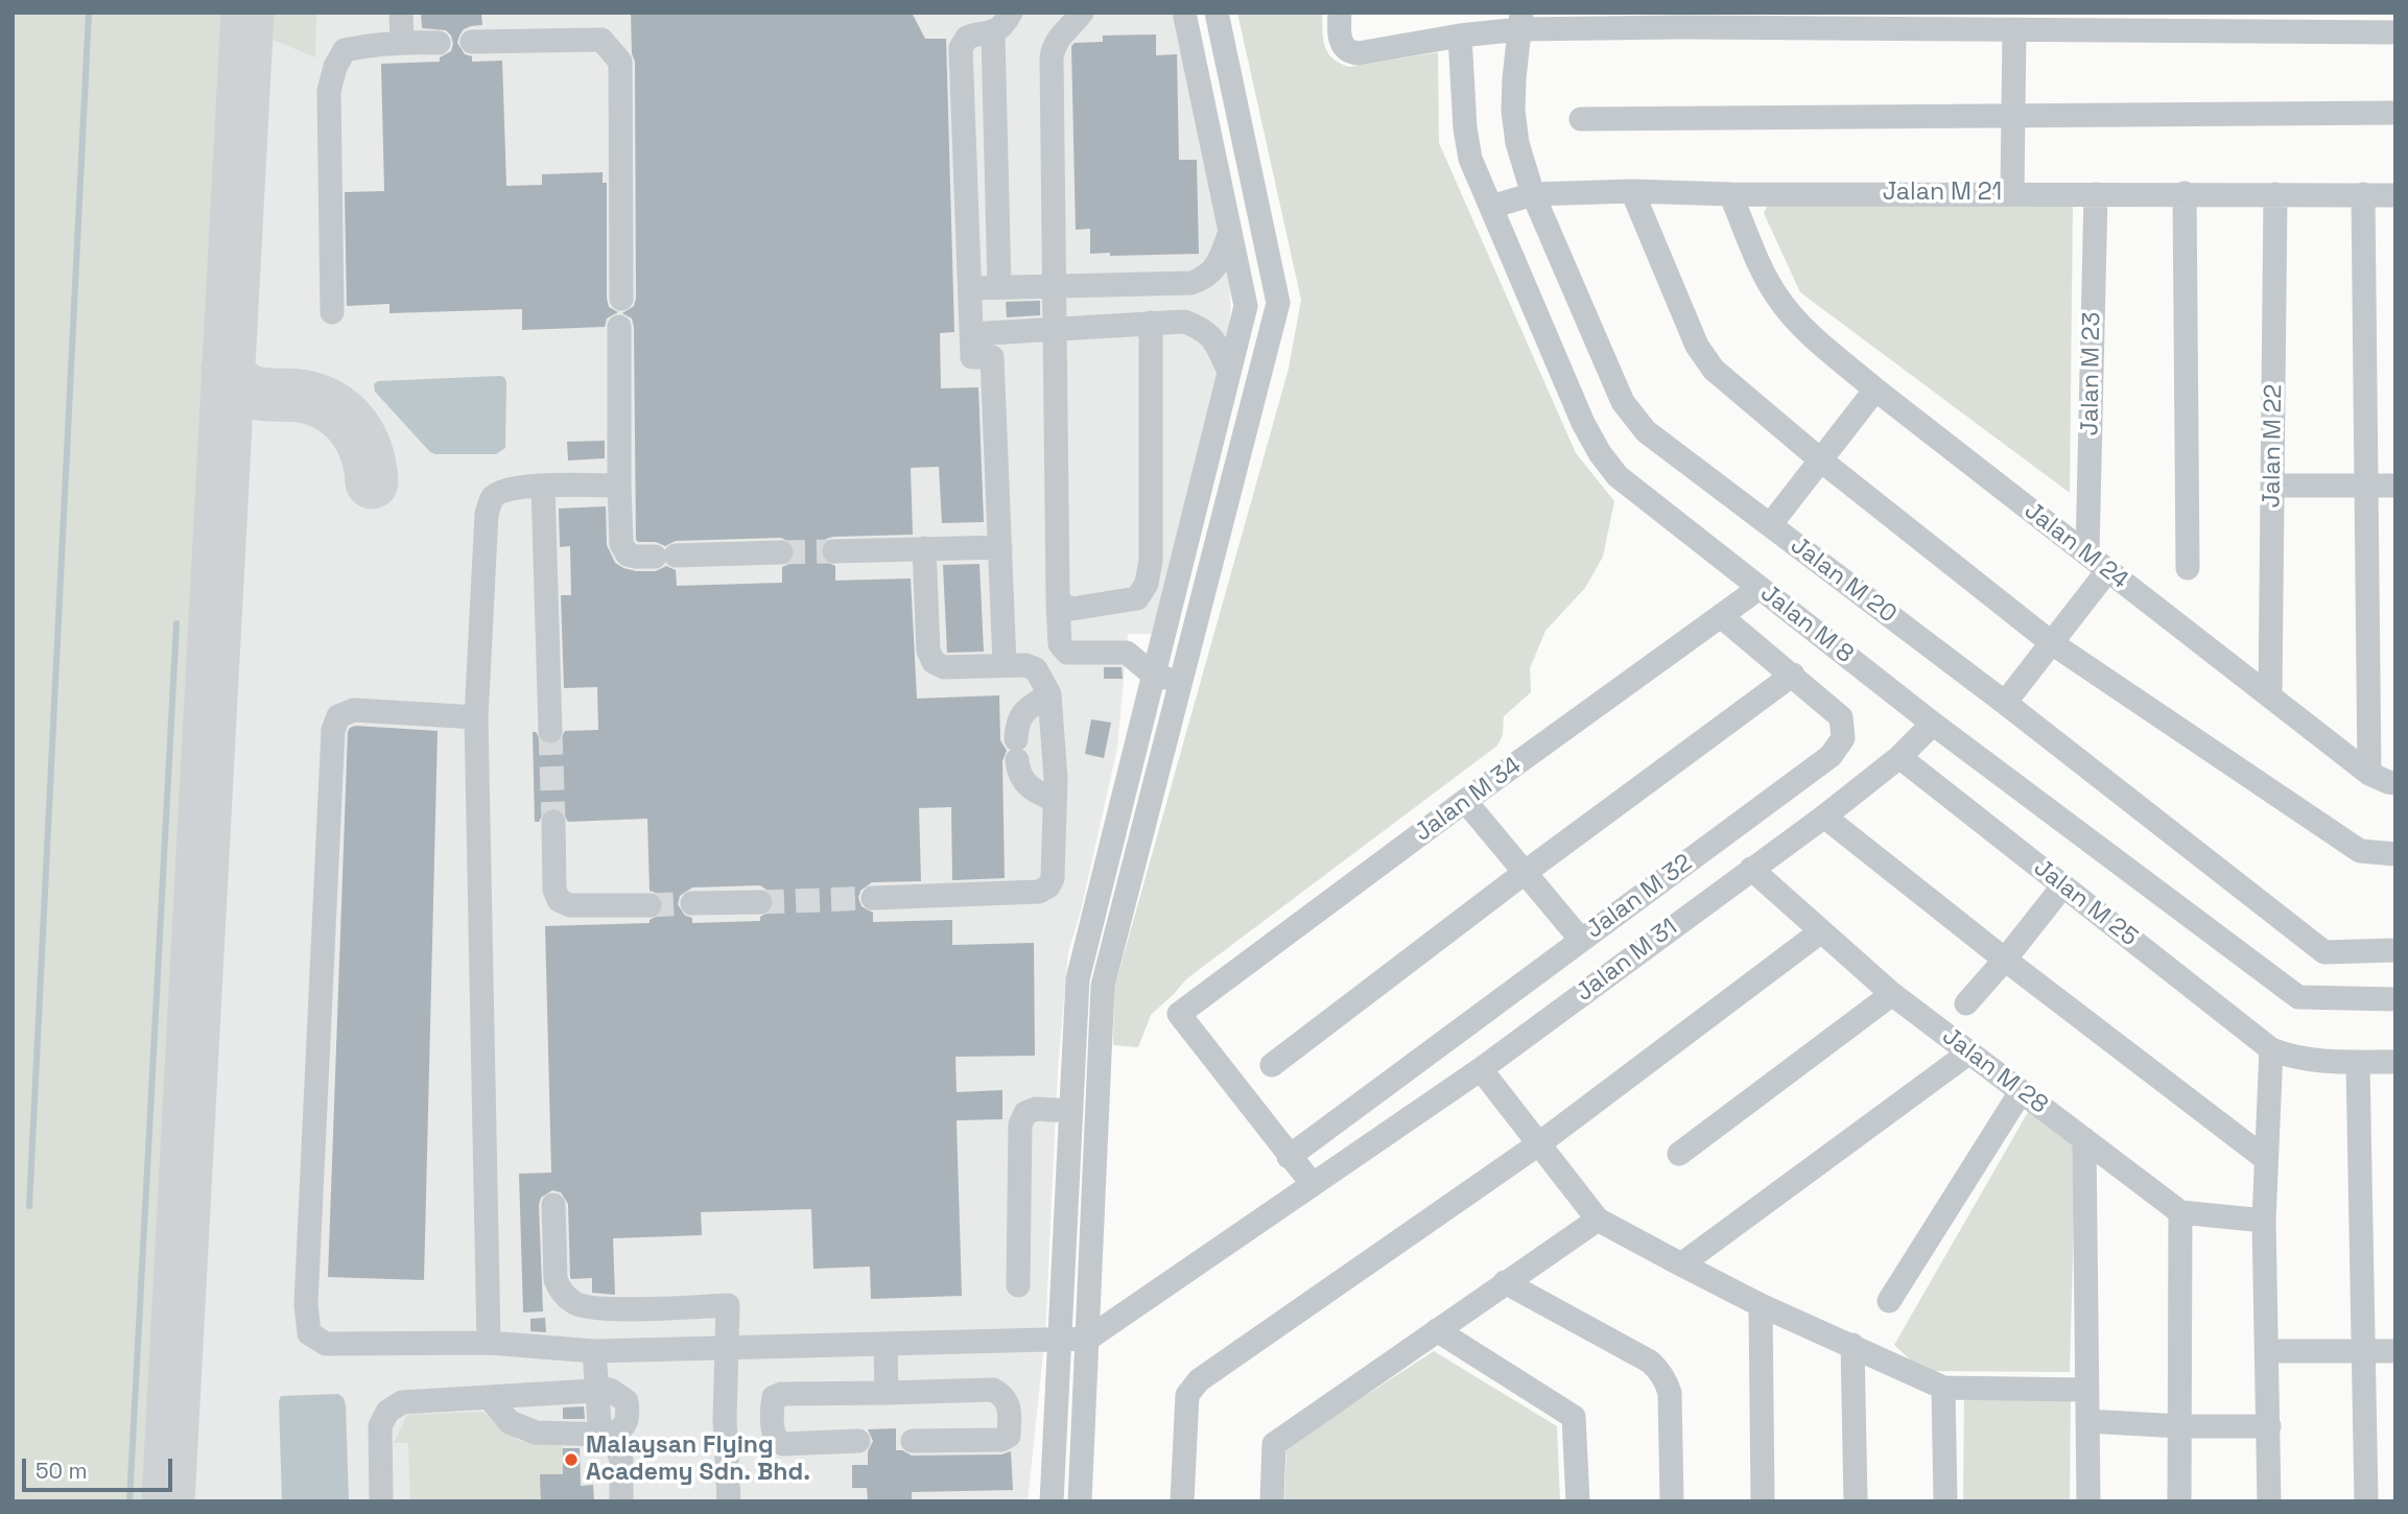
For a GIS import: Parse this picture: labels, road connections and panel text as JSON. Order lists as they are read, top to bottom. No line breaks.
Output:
{"streets":{"street":["Jalan M 21","Jalan M 23","Jalan M 22","Jalan M 24","Jalan M 20","Jalan M 8","Jalan M 34","Jalan M 32","Jalan M 25","Jalan M 31","Jalan M 28"]},"crossings":[["Jalan M 21","Jalan M 23"],["Jalan M 21","Jalan M 22"],["Jalan M 21","Jalan M 24"],["Jalan M 21","Jalan M 20"],["Jalan M 21","Jalan M 8"],["Jalan M 23","Jalan M 24"],["Jalan M 22","Jalan M 24"],["Jalan M 8","Jalan M 34"],["Jalan M 8","Jalan M 31"],["Jalan M 34","Jalan M 32"],["Jalan M 25","Jalan M 31"],["Jalan M 31","Jalan M 28"]],"places":["Malaysan Flying Academy Sdn. Bhd."],"scale_bar":"50 m"}
